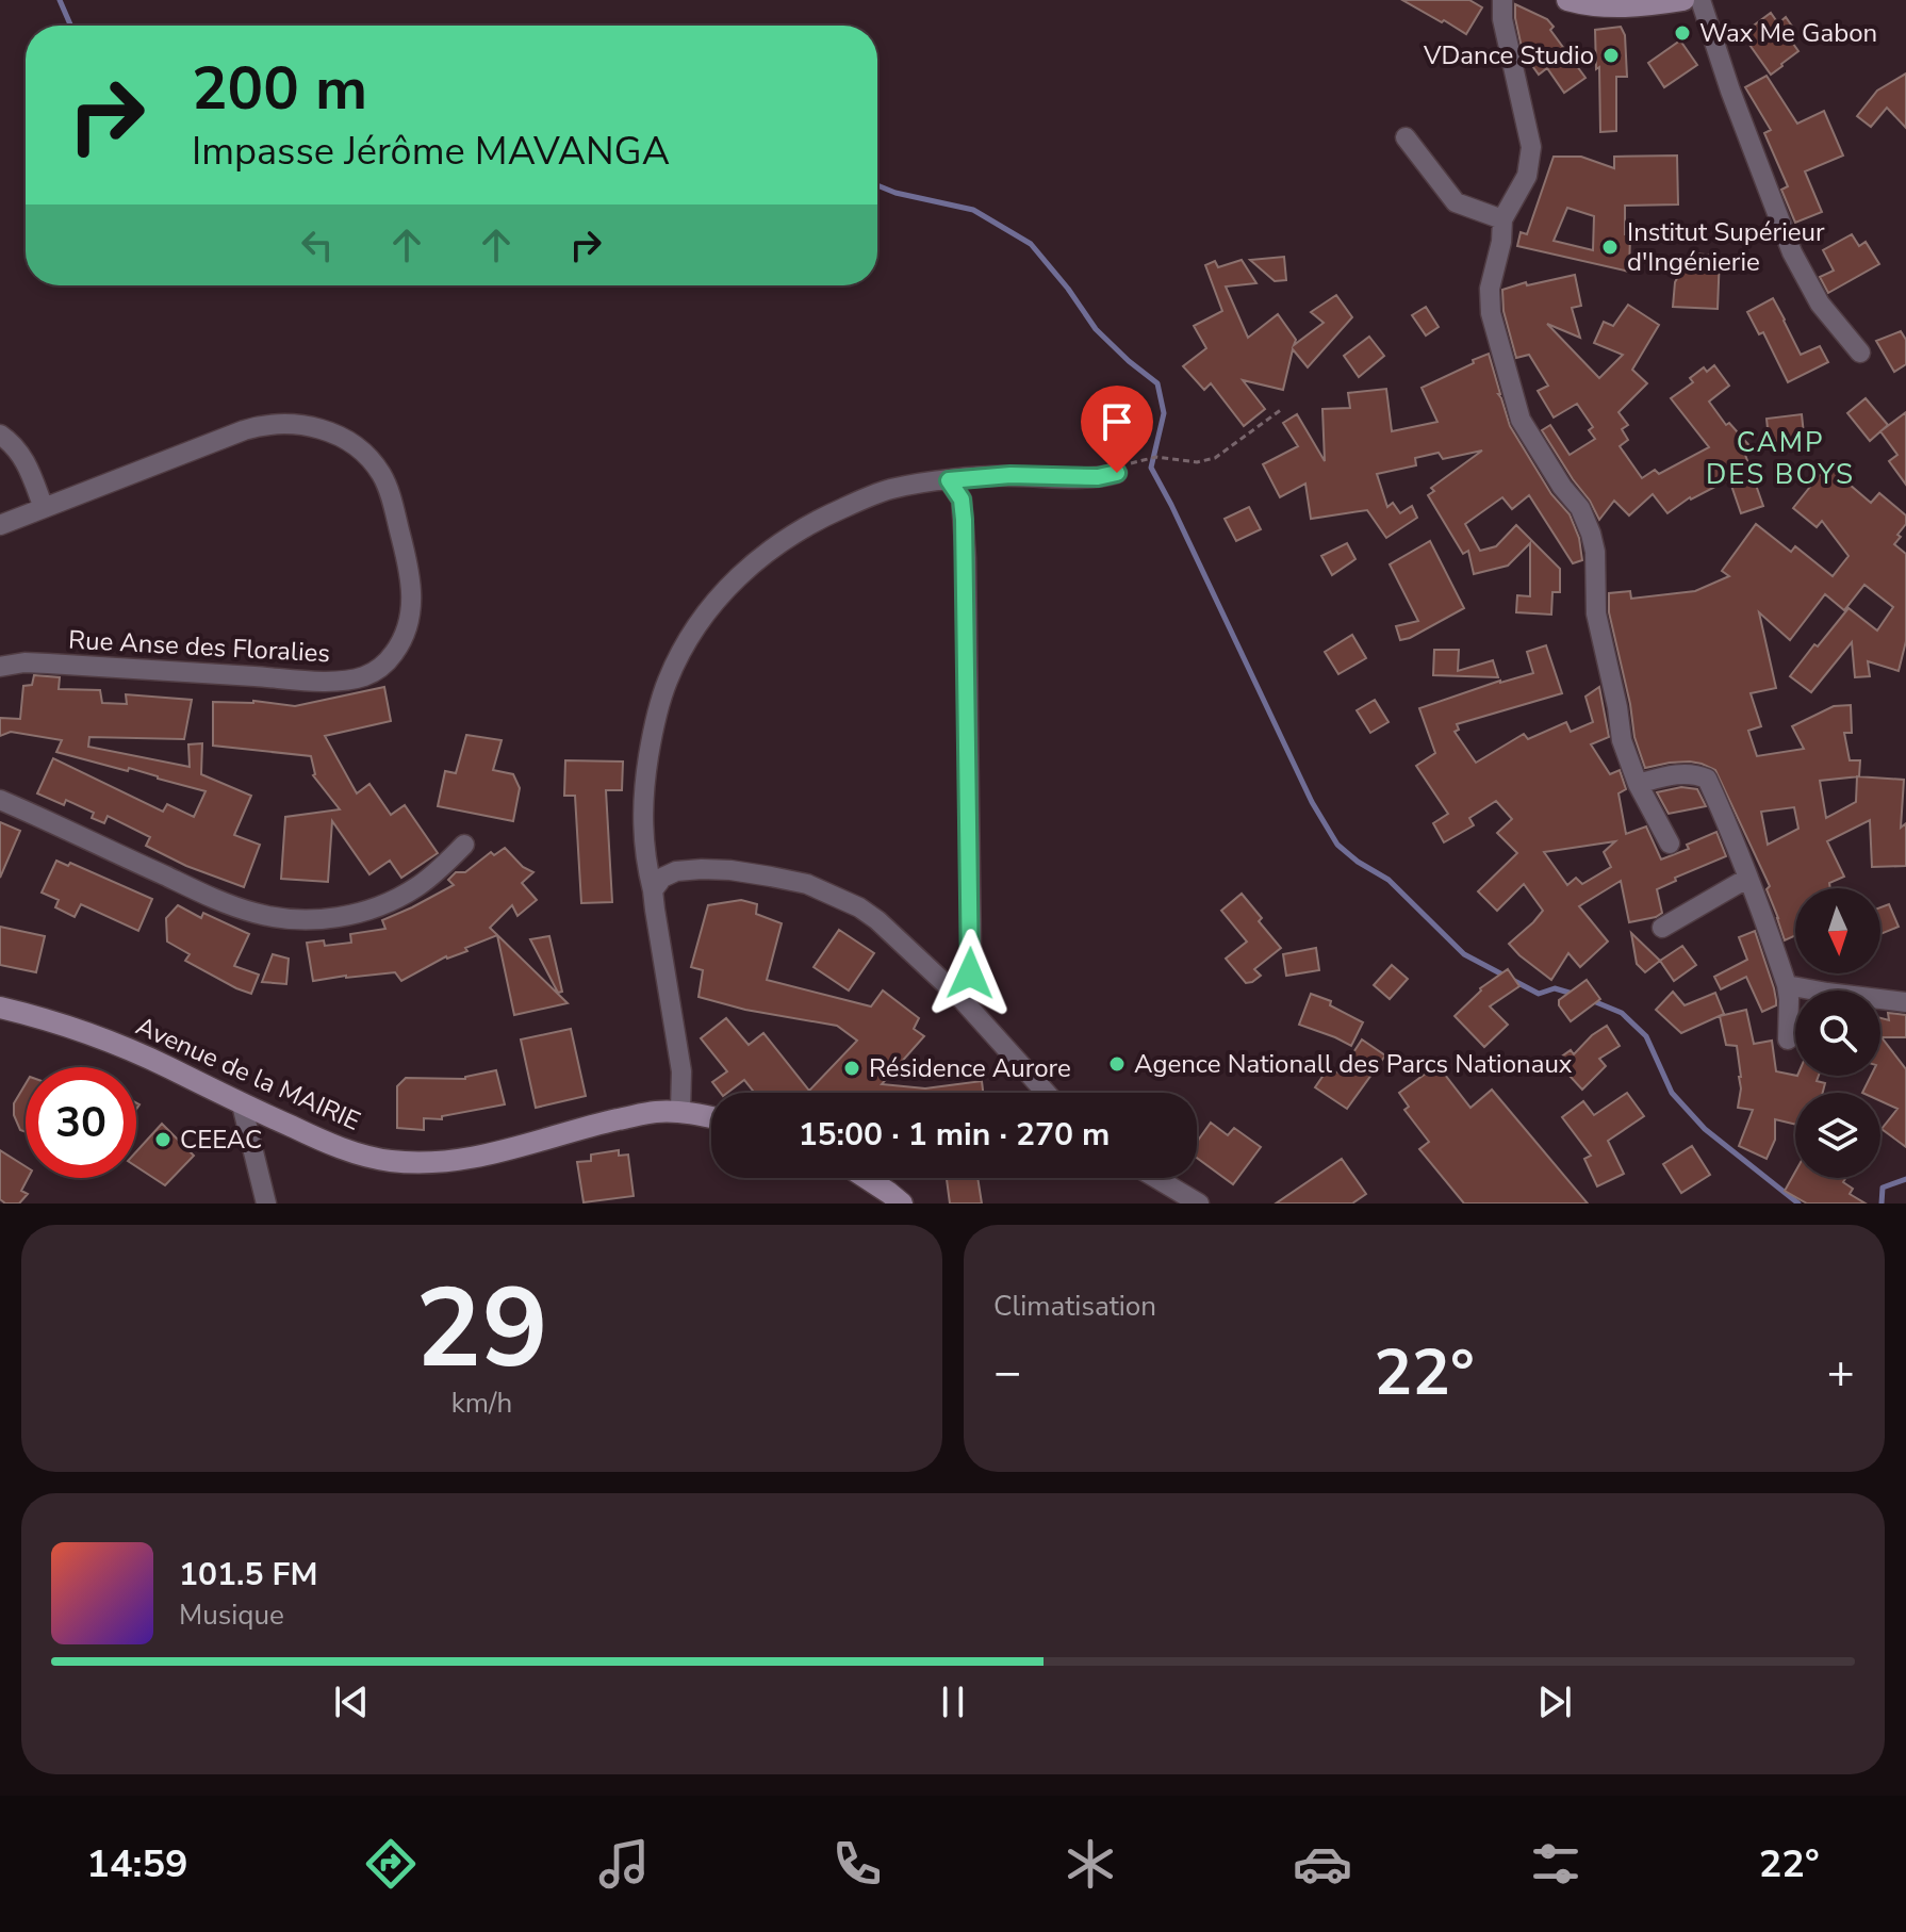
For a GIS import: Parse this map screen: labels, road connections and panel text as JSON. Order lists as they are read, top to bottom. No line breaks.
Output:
{"streets":{"main road":["Avenue de la MAIRIE"],"street":["Rue Anse des Floralies"]},"districts":["CAMP DES BOYS"],"places":["Wax Me Gabon","VDance Studio","Institut Supérieur d'Ingénierie","Agence Nationall des Parcs Nationaux","Résidence Aurore","CEEAC"],"north":"bottom","page":{"turn":["200 m","Impasse Jérôme MAVANGA"],"limit":"30","trip":"15:00 · 1 min · 270 m","tile":[["29","km/h"],"Climatisation"],"heat":["−","22°","+"],"song":["101.5 FM","Musique"],"tabs":["14:59","22°"]}}
